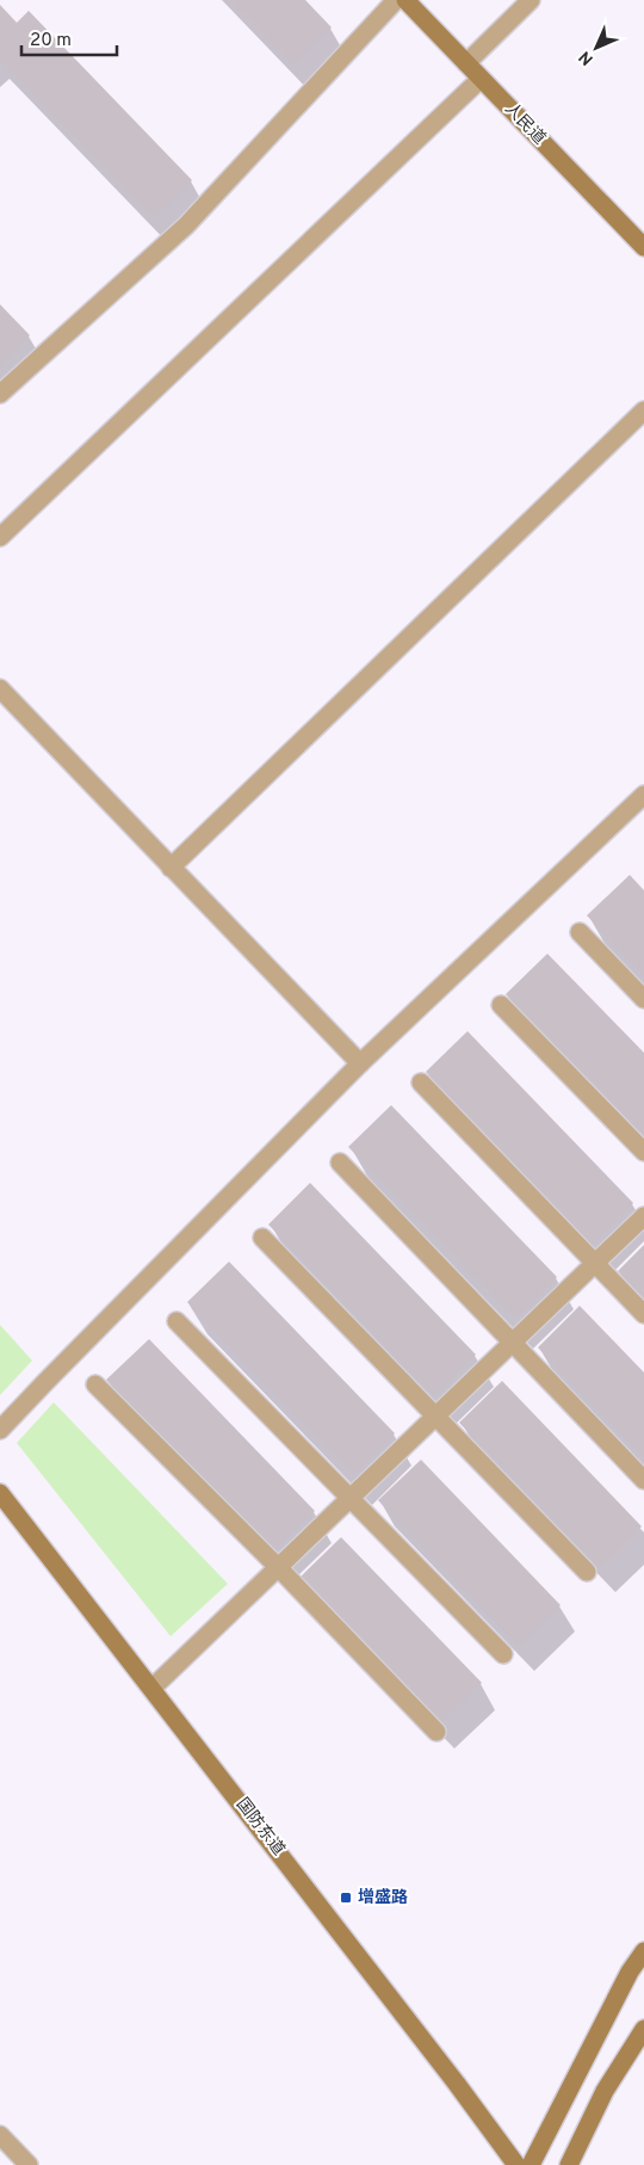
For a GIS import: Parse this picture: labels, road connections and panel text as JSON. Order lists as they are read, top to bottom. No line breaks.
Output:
{"streets":{"street":["人民道","国防东道"]},"places":{"transit":["增盛路"]},"scale_bar":"20 m","north":"bottom left"}
